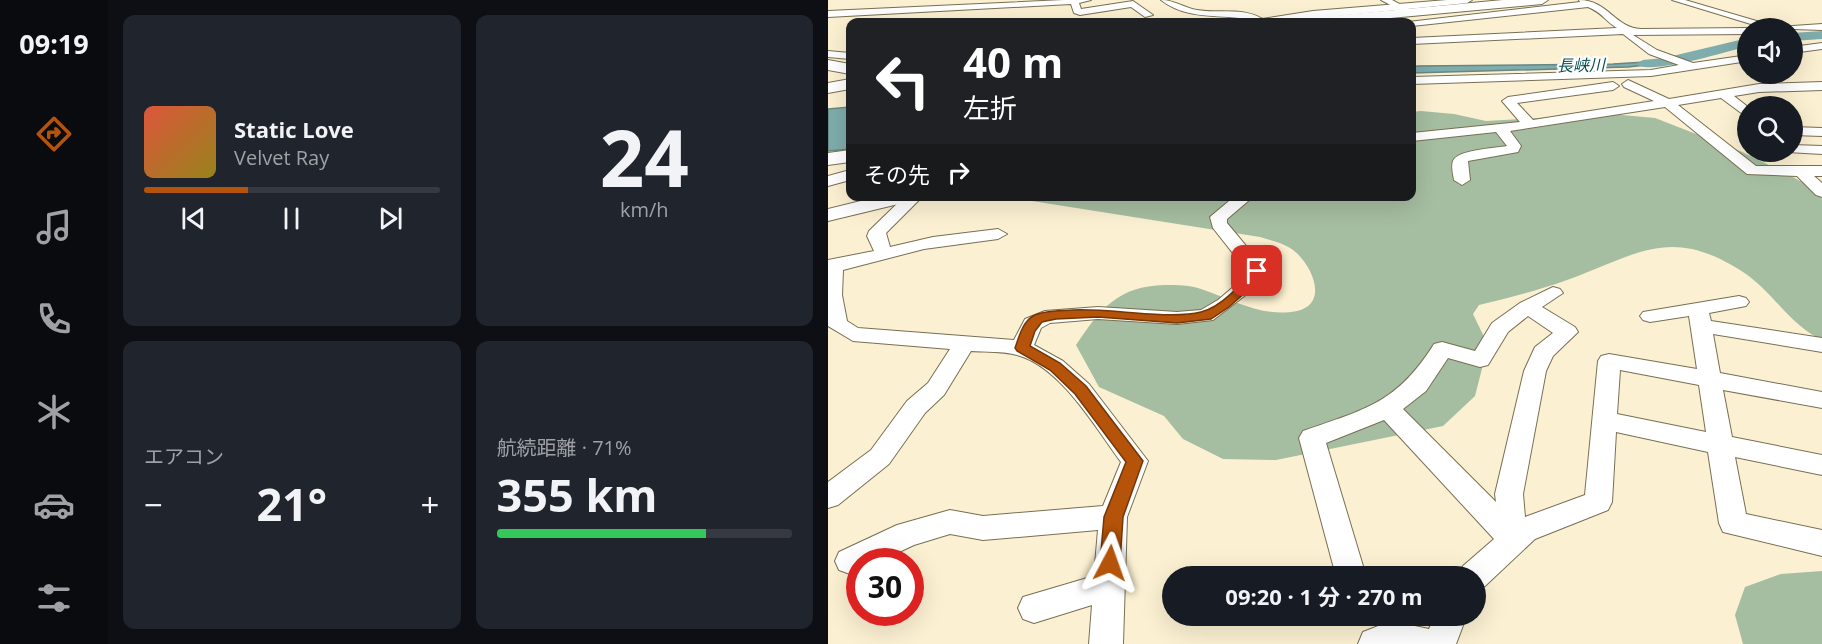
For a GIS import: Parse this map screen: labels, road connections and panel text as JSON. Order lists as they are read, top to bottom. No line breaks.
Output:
{"water":["長峡川"],"page":{"tabs":"09:19","tile":[["24","km/h"],"エアコン",["航続距離 · 71%","355 km"]],"turn":["40 m","左折"],"song":["Static Love","Velvet Ray"],"then":"その先","heat":["−","21°","+"],"limit":"30","trip":"09:20 · 1 分 · 270 m"}}
